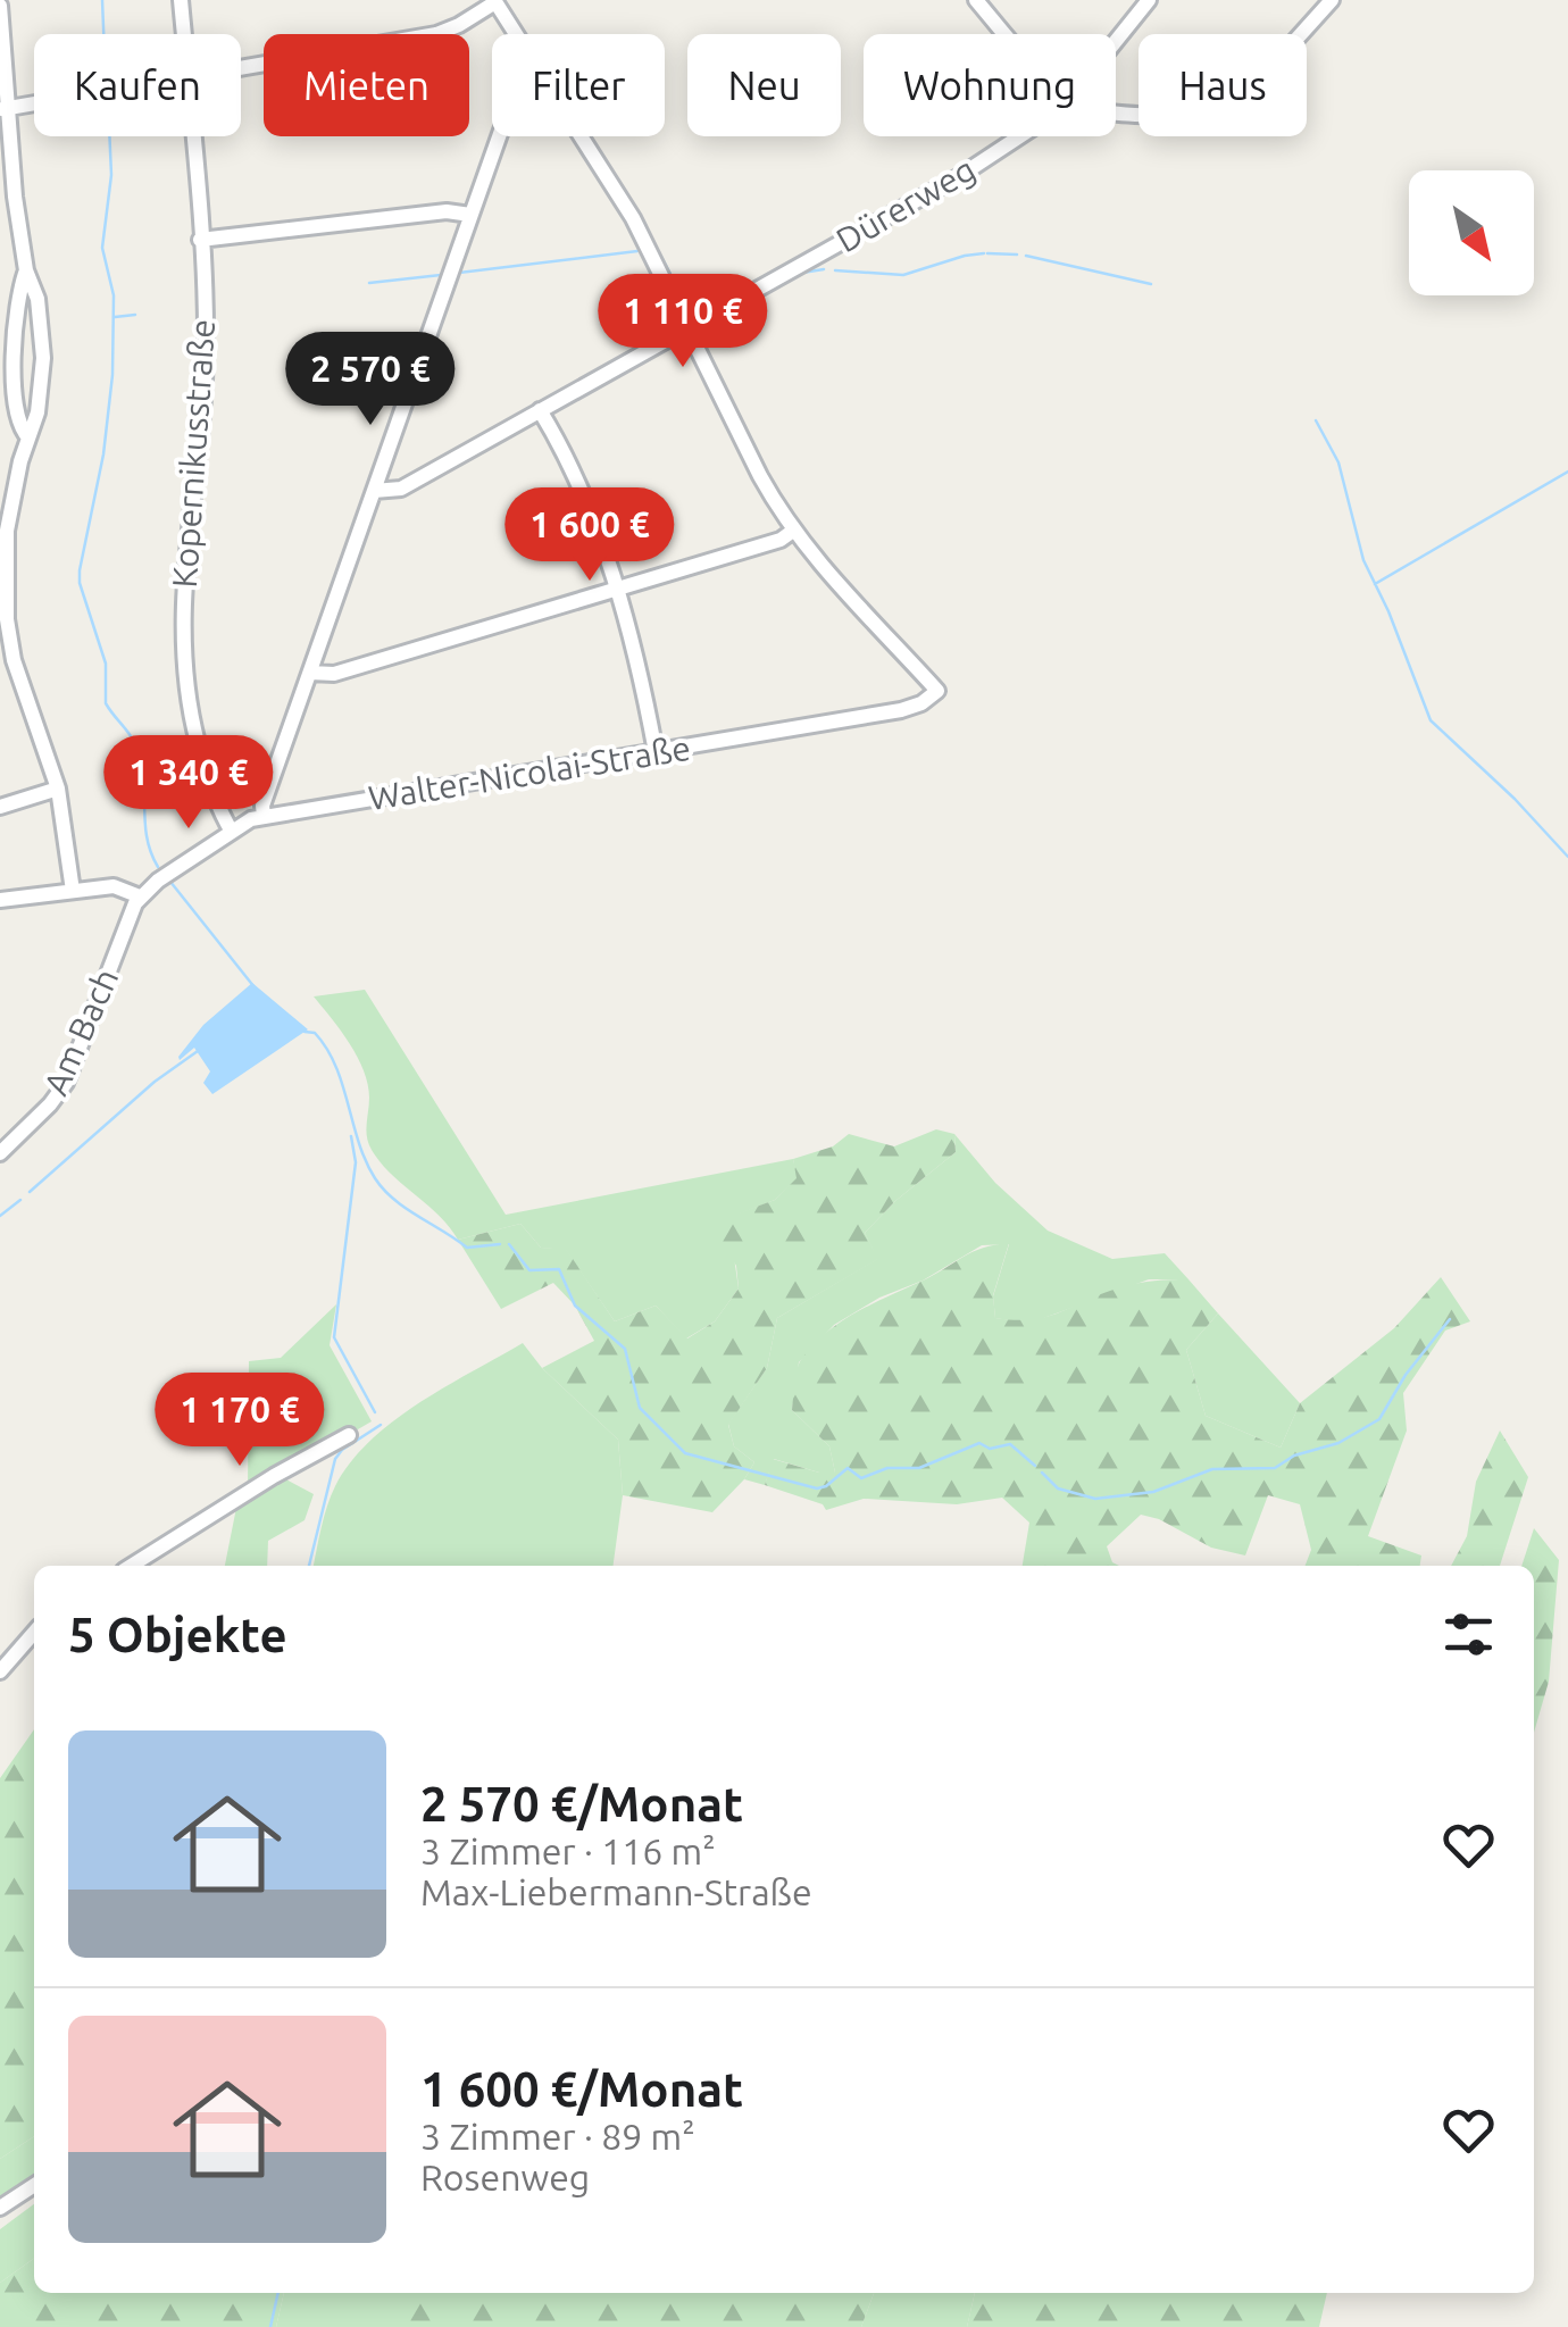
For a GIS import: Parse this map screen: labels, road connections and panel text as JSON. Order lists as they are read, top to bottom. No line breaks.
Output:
{"streets":{"street":["Dürerweg","Kopernikusstraße","Walter-Nicolai-Straße","Am Bach"]},"crossings":[["Kopernikusstraße","Walter-Nicolai-Straße"],["Walter-Nicolai-Straße","Am Bach"]],"north":"bottom right","page":{"chip":["Kaufen","Mieten","Filter","Neu","Wohnung","Haus"],"price":["1 110 €","2 570 €","1 600 €","1 340 €","1 170 €"],"heading":"5 Objekte","list":[{"name":"2 570 €/Monat","note":"3 Zimmer · 116 m² · Max-Liebermann-Straße"},{"name":"1 600 €/Monat","note":"3 Zimmer · 89 m² · Rosenweg"}]}}
